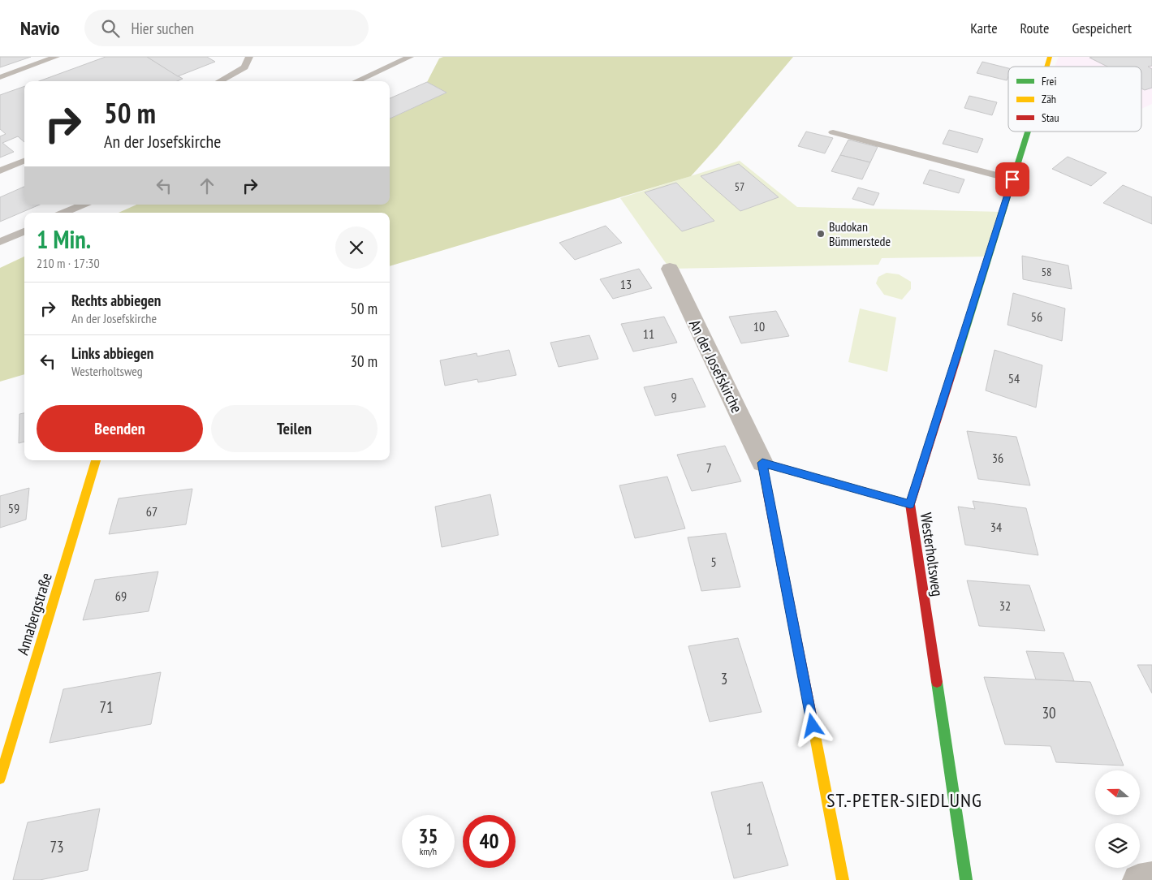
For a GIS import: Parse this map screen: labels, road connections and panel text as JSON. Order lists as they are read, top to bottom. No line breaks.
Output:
{"streets":{"street":["An der Josefskirche","Westerholtsweg","Annabergstraße"]},"districts":["ST.-PETER-SIEDLUNG"],"places":["Budokan Bümmerstede"],"house_numbers":["57","58","13","56","10","11","54","9","36","7","59","67","34","5","69","32","3","71","30","1","73"],"legend":["Frei","Zäh","Stau"],"north":"left","page":{"header":"Navio","search":"Hier suchen","nav":["Karte","Route","Gespeichert"],"turn":["50 m","An der Josefskirche"],"heading":["1 Min.","210 m · 17:30"],"list":[{"name":"Rechts abbiegen","note":"An der Josefskirche","value":"50 m"},{"name":"Links abbiegen","note":"Westerholtsweg","value":"30 m"}],"buttons":["Beenden","Teilen"],"speed":"35 km/h","limit":"40"}}
